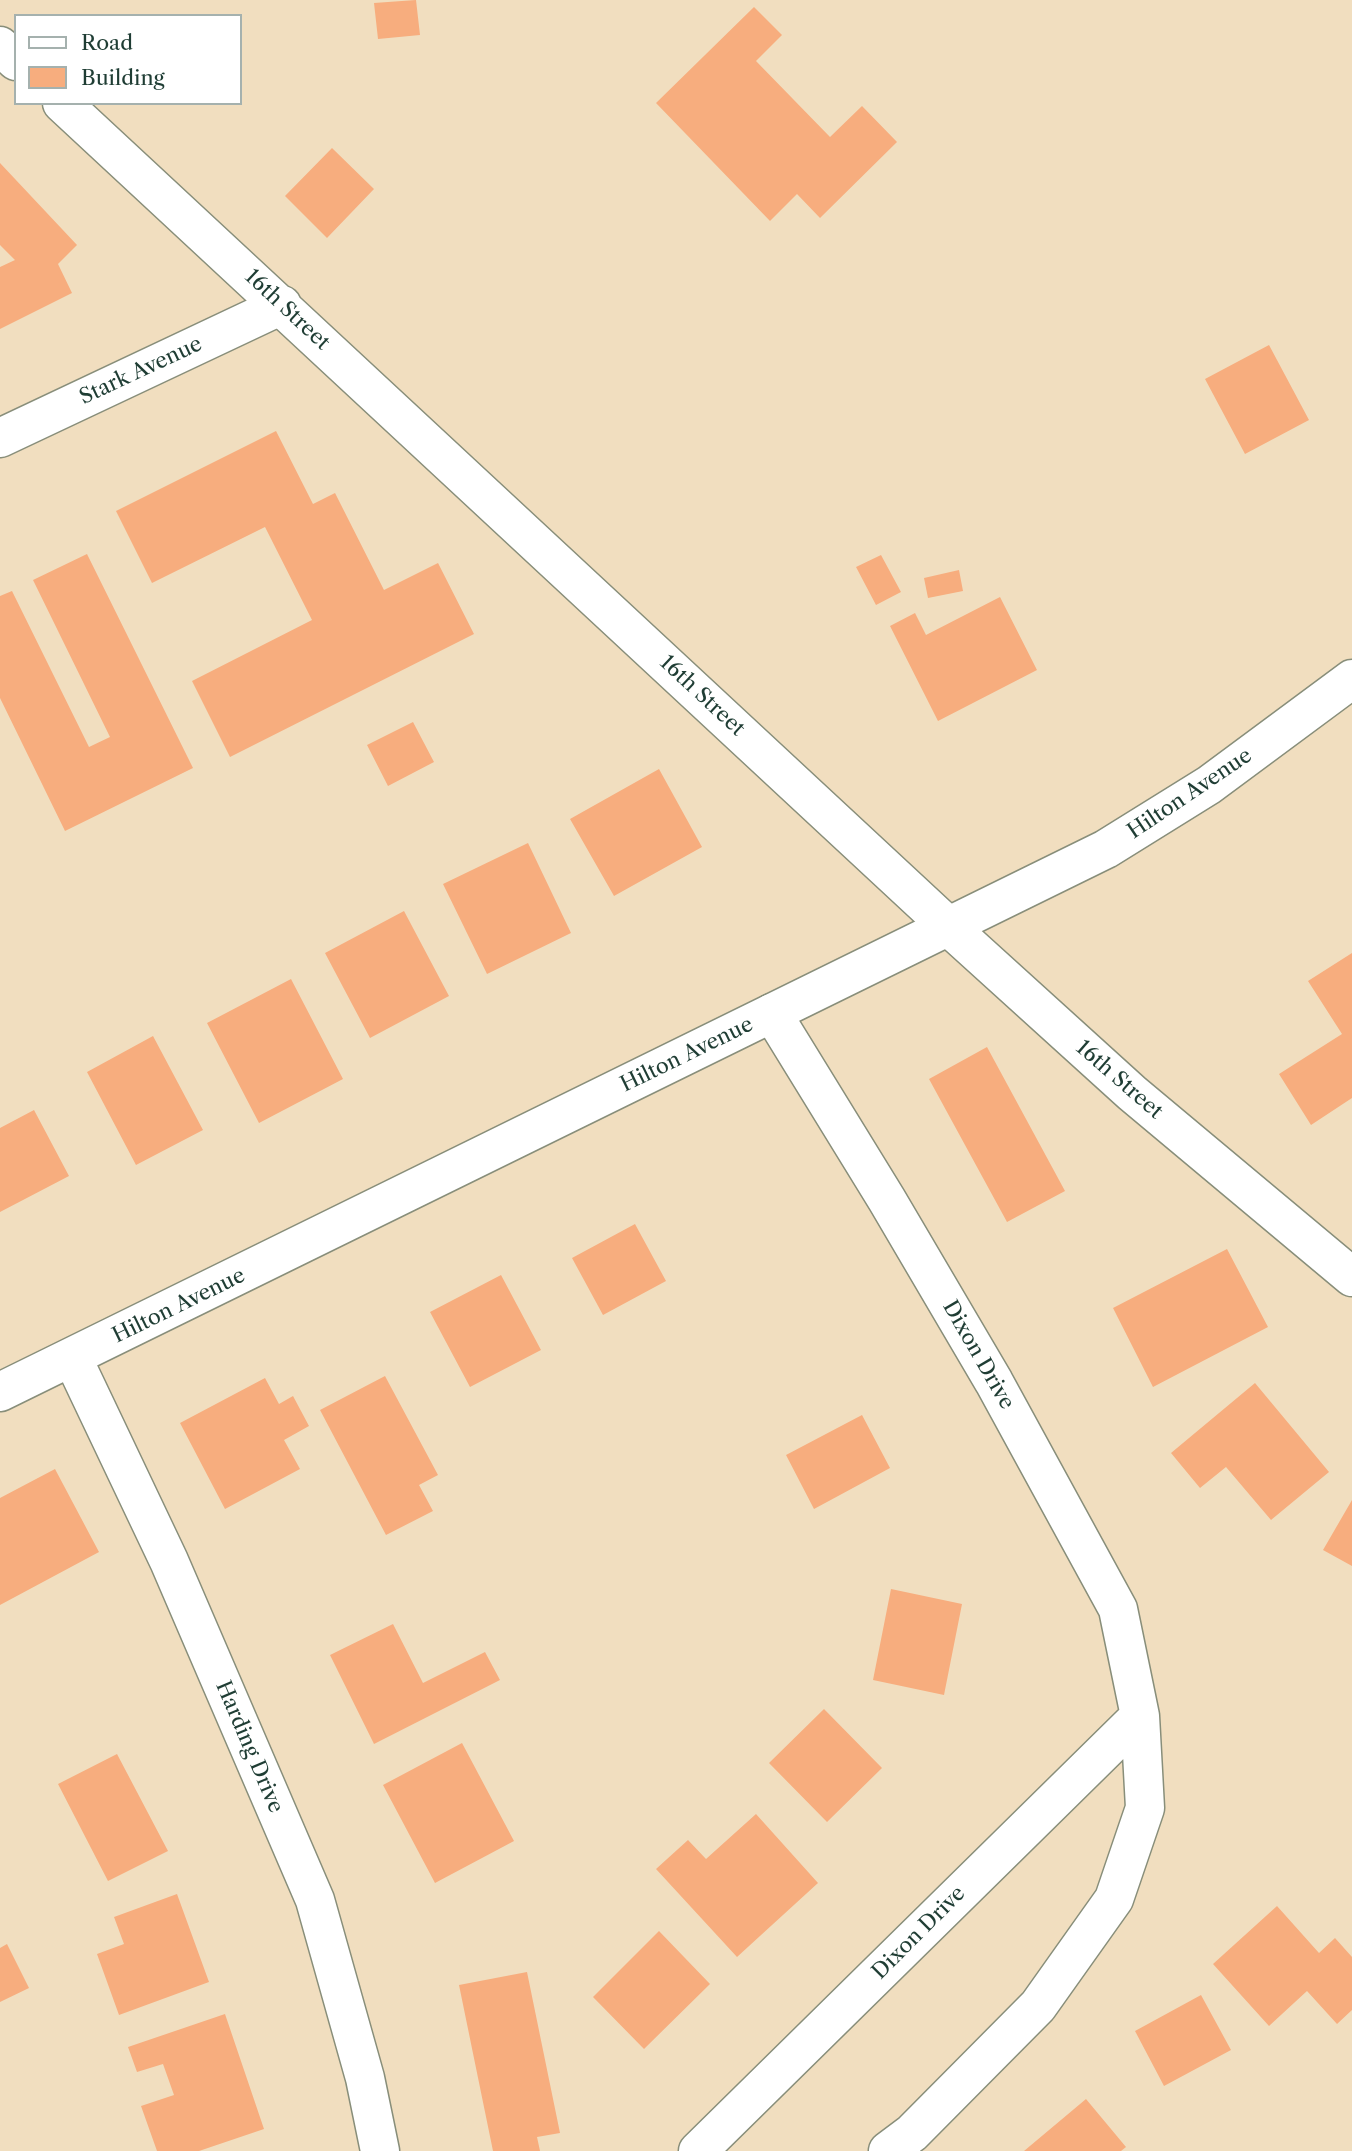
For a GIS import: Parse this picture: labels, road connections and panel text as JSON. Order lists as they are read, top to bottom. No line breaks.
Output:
{"streets":{"street":["16th Street","Stark Avenue","Hilton Avenue","Dixon Drive","Harding Drive"]},"crossings":[["16th Street","Stark Avenue"],["16th Street","Hilton Avenue"],["Hilton Avenue","Dixon Drive"],["Hilton Avenue","Harding Drive"]],"legend":["Road","Building"]}
